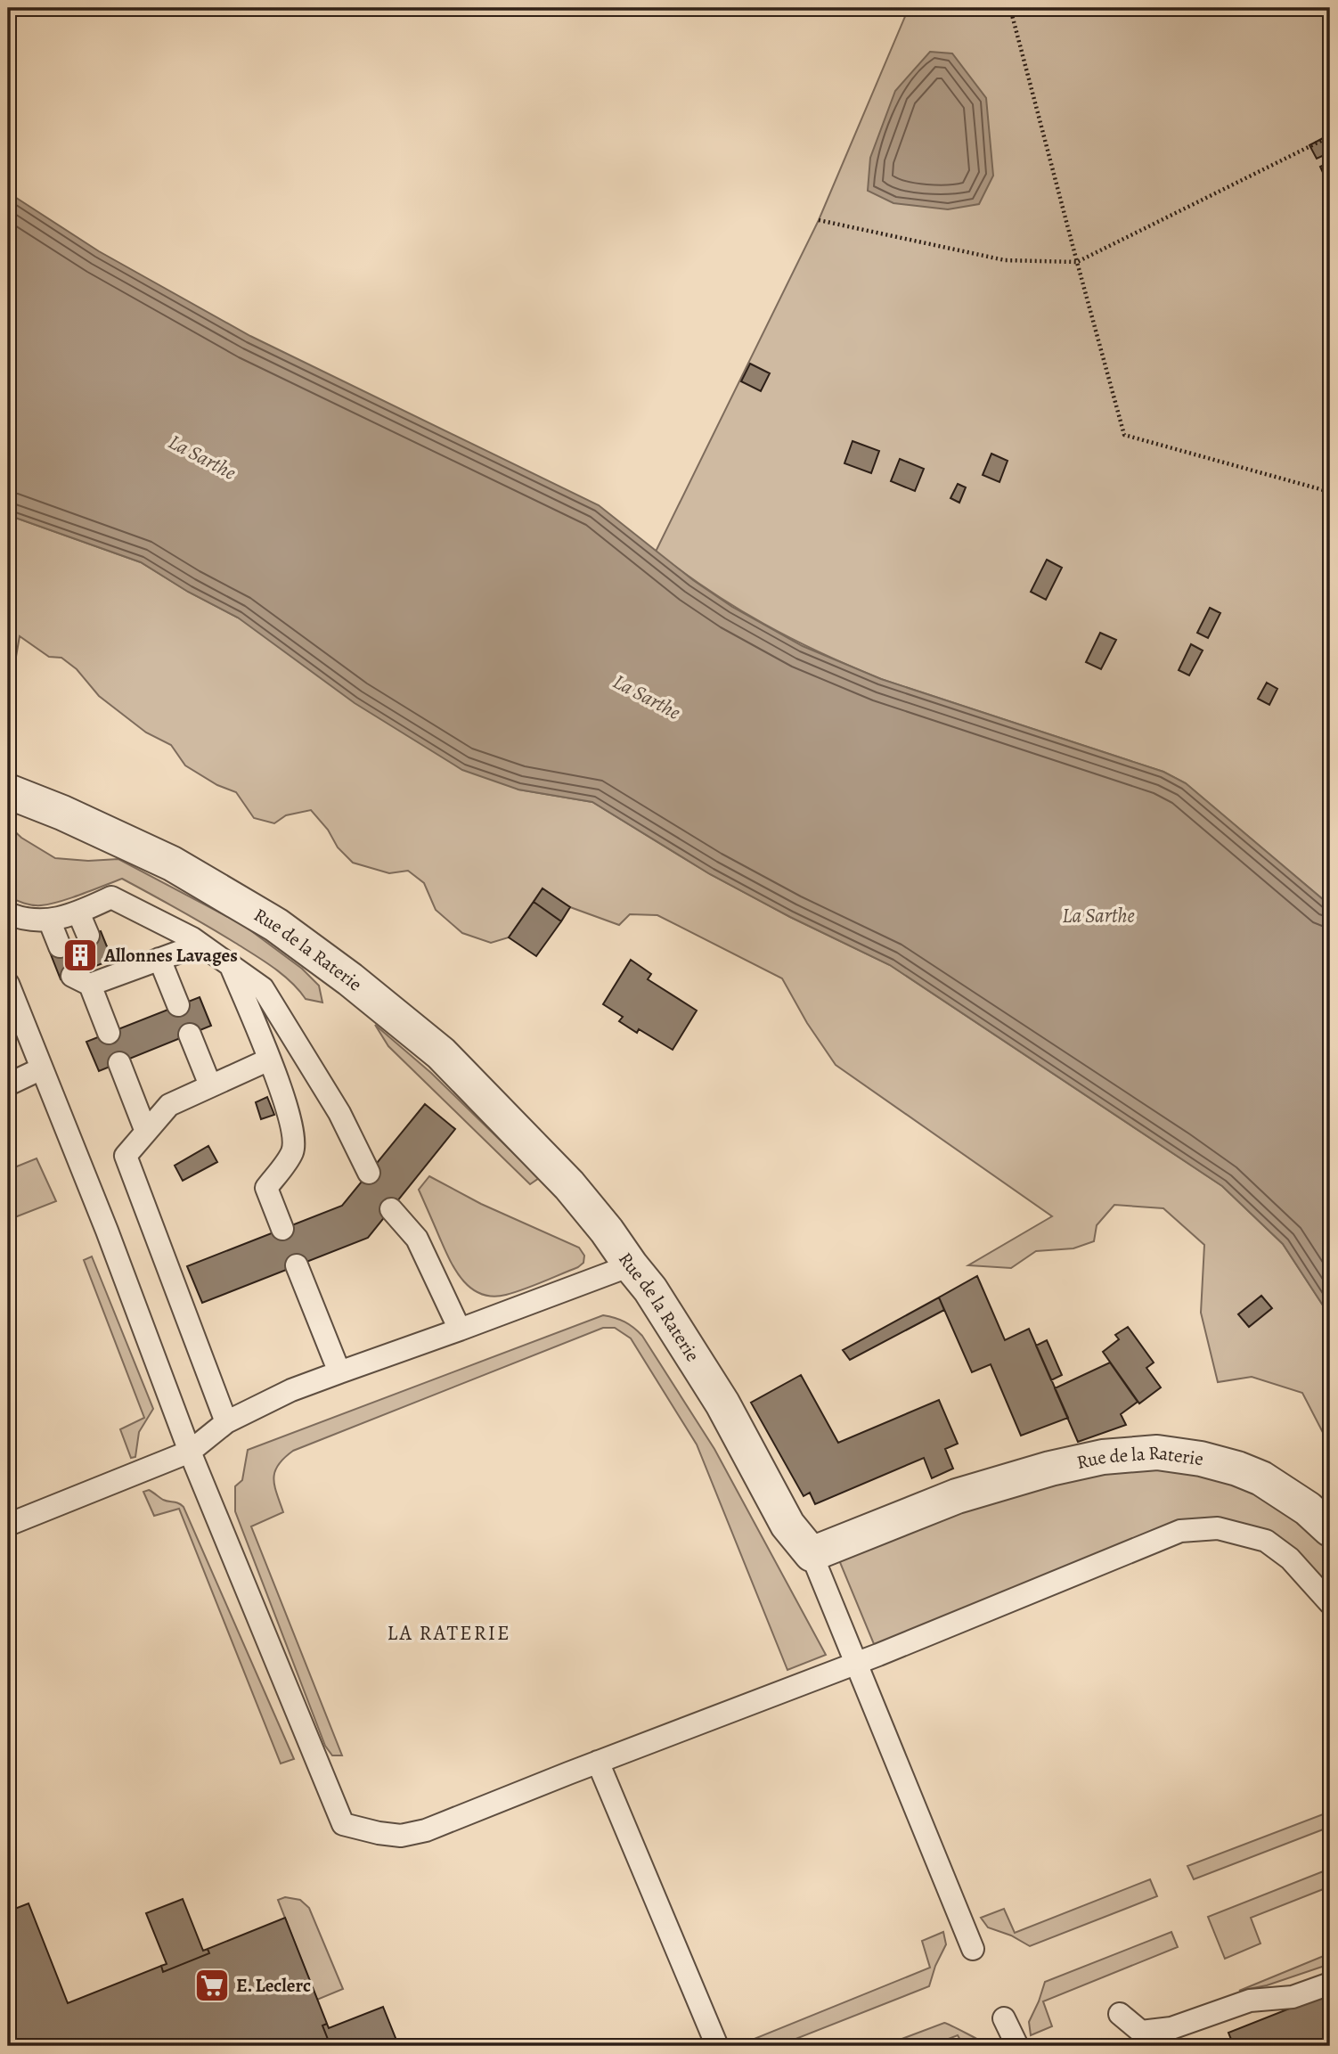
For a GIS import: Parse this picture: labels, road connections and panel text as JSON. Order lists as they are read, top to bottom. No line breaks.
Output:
{"streets":{"street":["Rue de la Raterie"]},"districts":["LA RATERIE"],"water":["La Sarthe"],"places":{"building":["Allonnes Lavages"],"supermarket":["E. Leclerc"]}}
